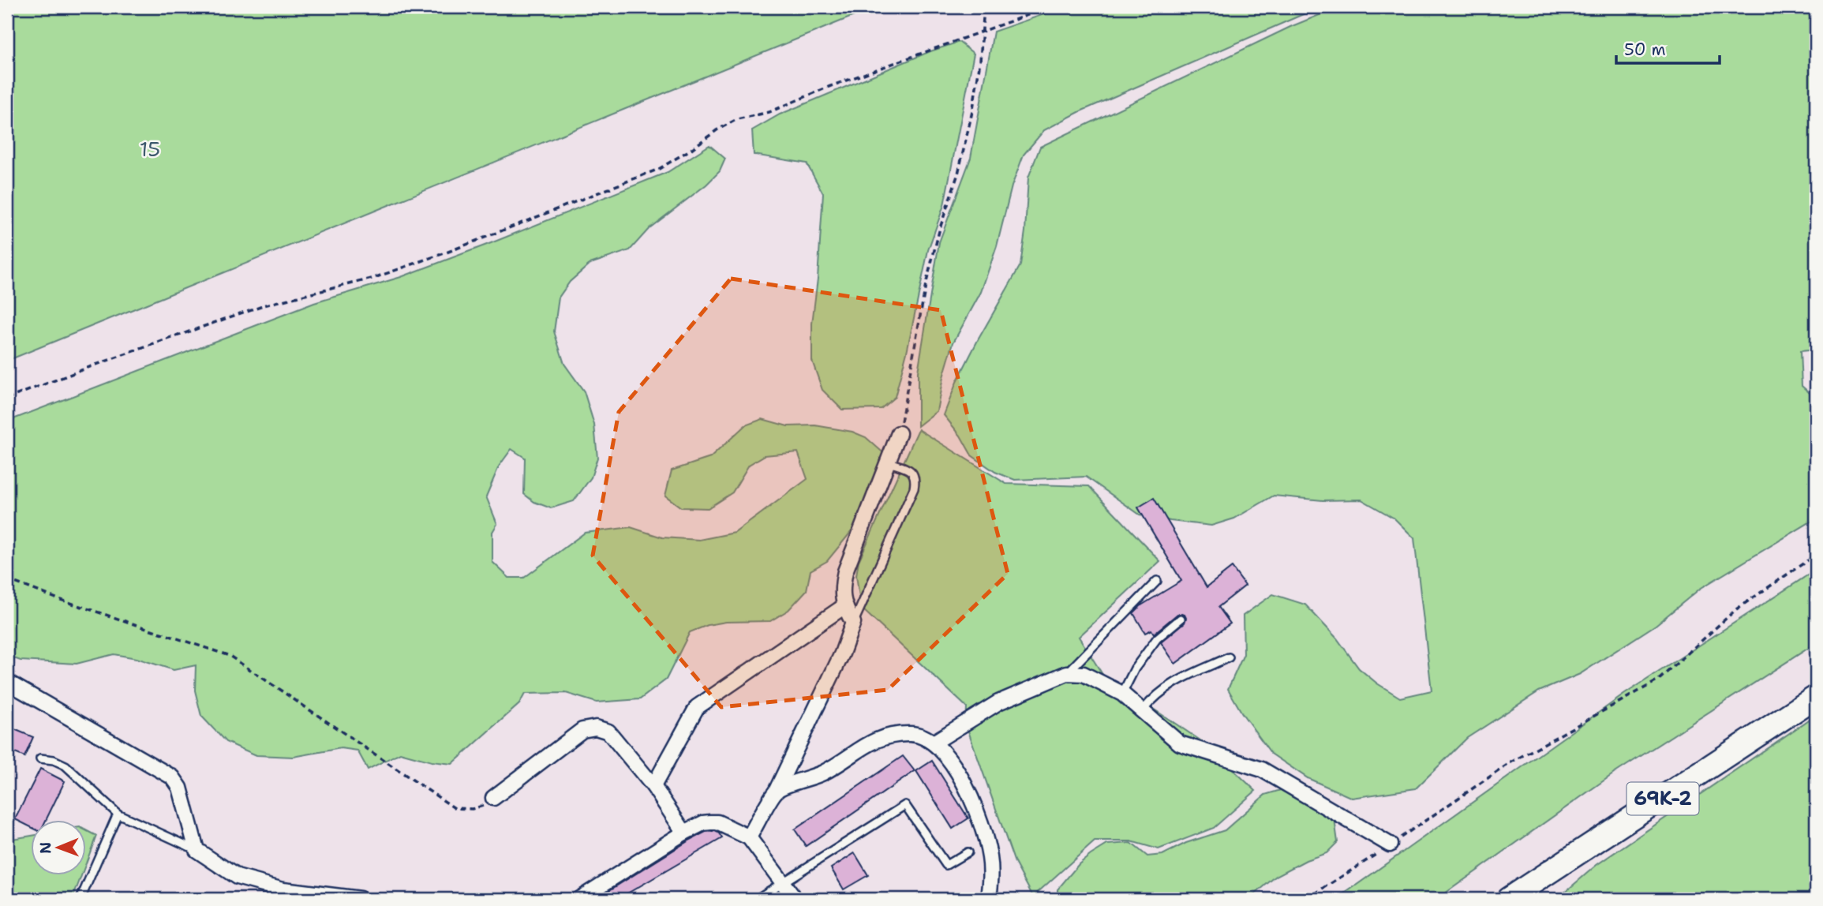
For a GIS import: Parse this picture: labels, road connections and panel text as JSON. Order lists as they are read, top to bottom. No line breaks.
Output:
{"streets":{"main road":["69К-2"]},"parks":["15"],"scale_bar":"50 m","north":"left"}
